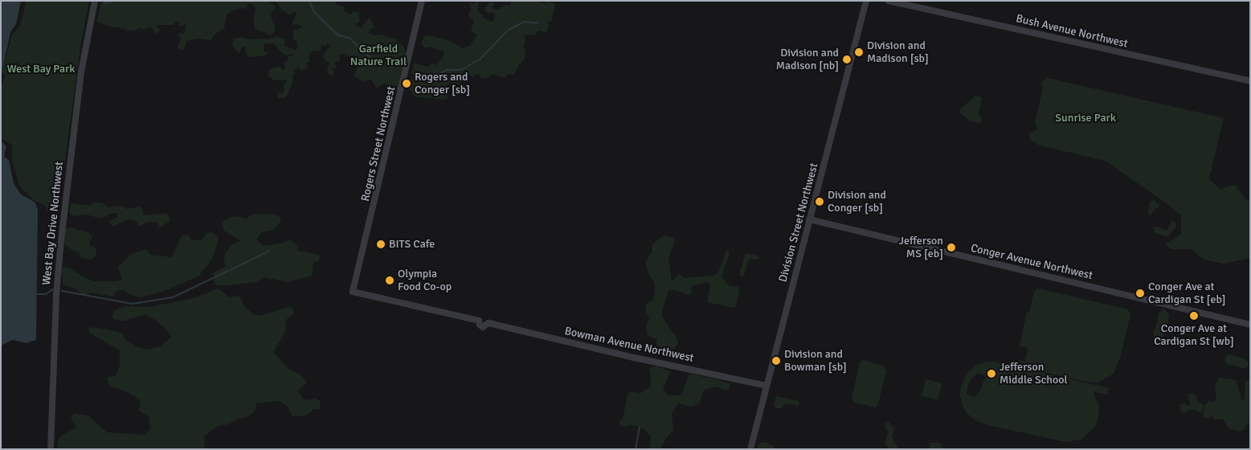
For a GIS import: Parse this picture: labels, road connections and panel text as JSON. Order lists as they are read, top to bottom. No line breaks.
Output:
{"streets":{"street":["Bush Avenue Northwest","Rogers Street Northwest","Division Street Northwest","West Bay Drive Northwest","Conger Avenue Northwest","Bowman Avenue Northwest"]},"crossings":[["Rogers Street Northwest","Bowman Avenue Northwest"],["Division Street Northwest","Conger Avenue Northwest"],["Division Street Northwest","Bowman Avenue Northwest"]],"parks":["Garfield Nature Trail","West Bay Park","Sunrise Park"],"places":["Division and Madison [sb]","Division and Madison [nb]","Rogers and Conger [sb]","Division and Conger [sb]","BITS Cafe","Jefferson MS [eb]","Olympia Food Co-op","Conger Ave at Cardigan St [eb]","Conger Ave at Cardigan St [wb]","Division and Bowman [sb]","Jefferson Middle School"]}
